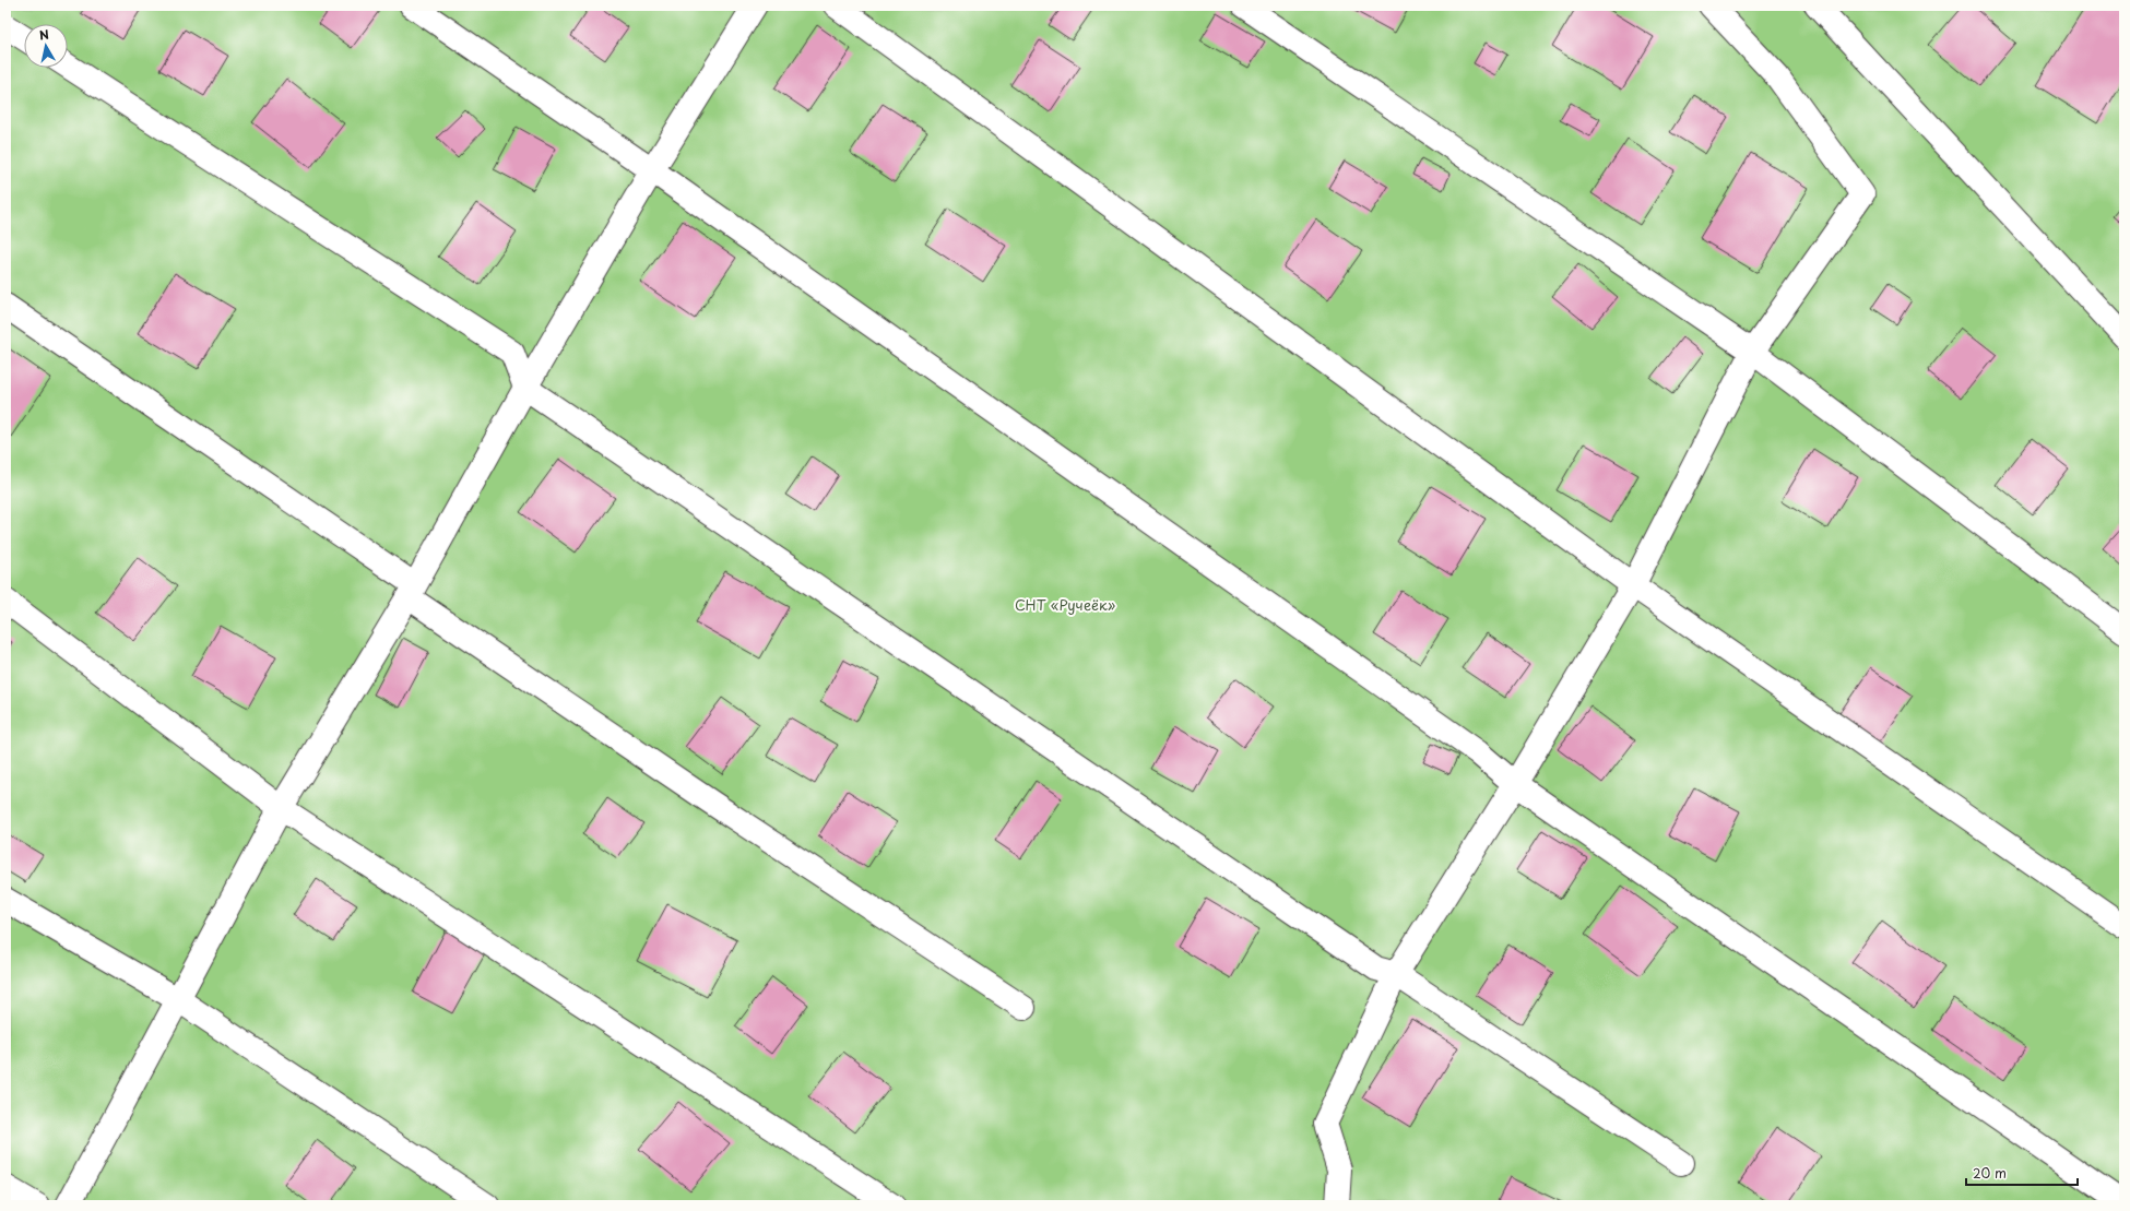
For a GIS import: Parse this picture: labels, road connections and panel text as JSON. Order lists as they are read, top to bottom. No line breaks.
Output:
{"parks":["СНТ «Ручеёк»"],"scale_bar":"20 m","north":"top"}
